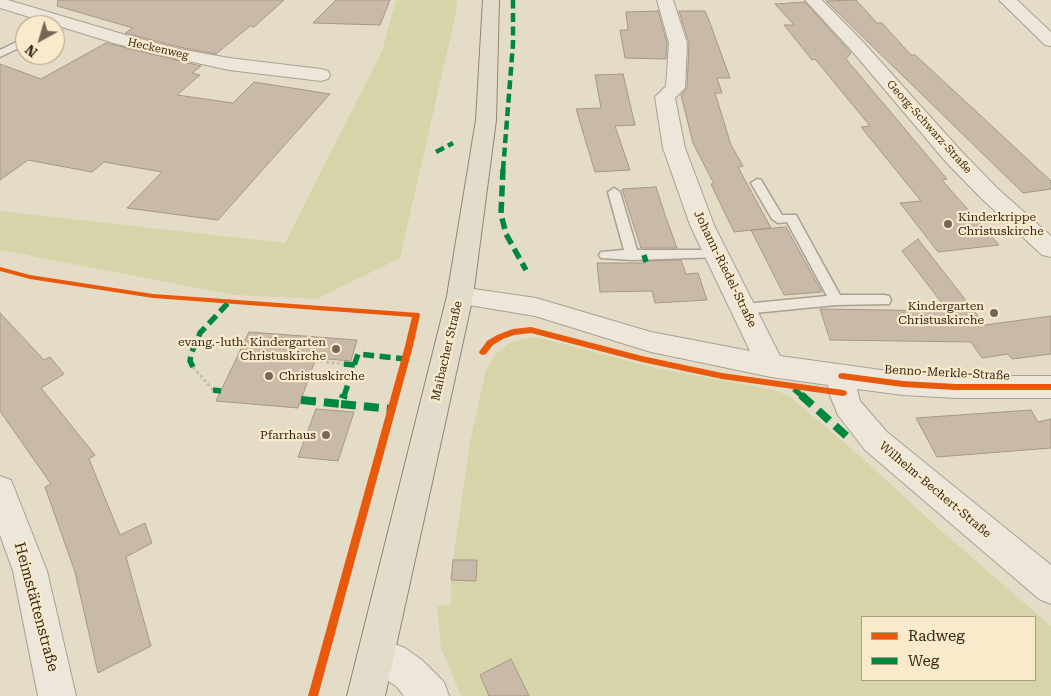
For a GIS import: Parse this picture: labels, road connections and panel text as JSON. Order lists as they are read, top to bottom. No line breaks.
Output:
{"streets":{"main road":["Maibacher Straße"],"street":["Heckenweg","Georg-Schwarz-Straße","Johann-Riedel-Straße","Benno-Merkle-Straße","Wilhelm-Bechert-Straße","Heimstättenstraße"]},"crossings":[["Johann-Riedel-Straße","Benno-Merkle-Straße"],["Maibacher Straße","Benno-Merkle-Straße"],["Benno-Merkle-Straße","Wilhelm-Bechert-Straße"]],"places":["Kinderkrippe Christuskirche","Kindergarten Christuskirche","evang.-luth. Kindergarten Christuskirche","Christuskirche","Pfarrhaus"],"legend":["Radweg","Weg"],"north":"bottom left"}
